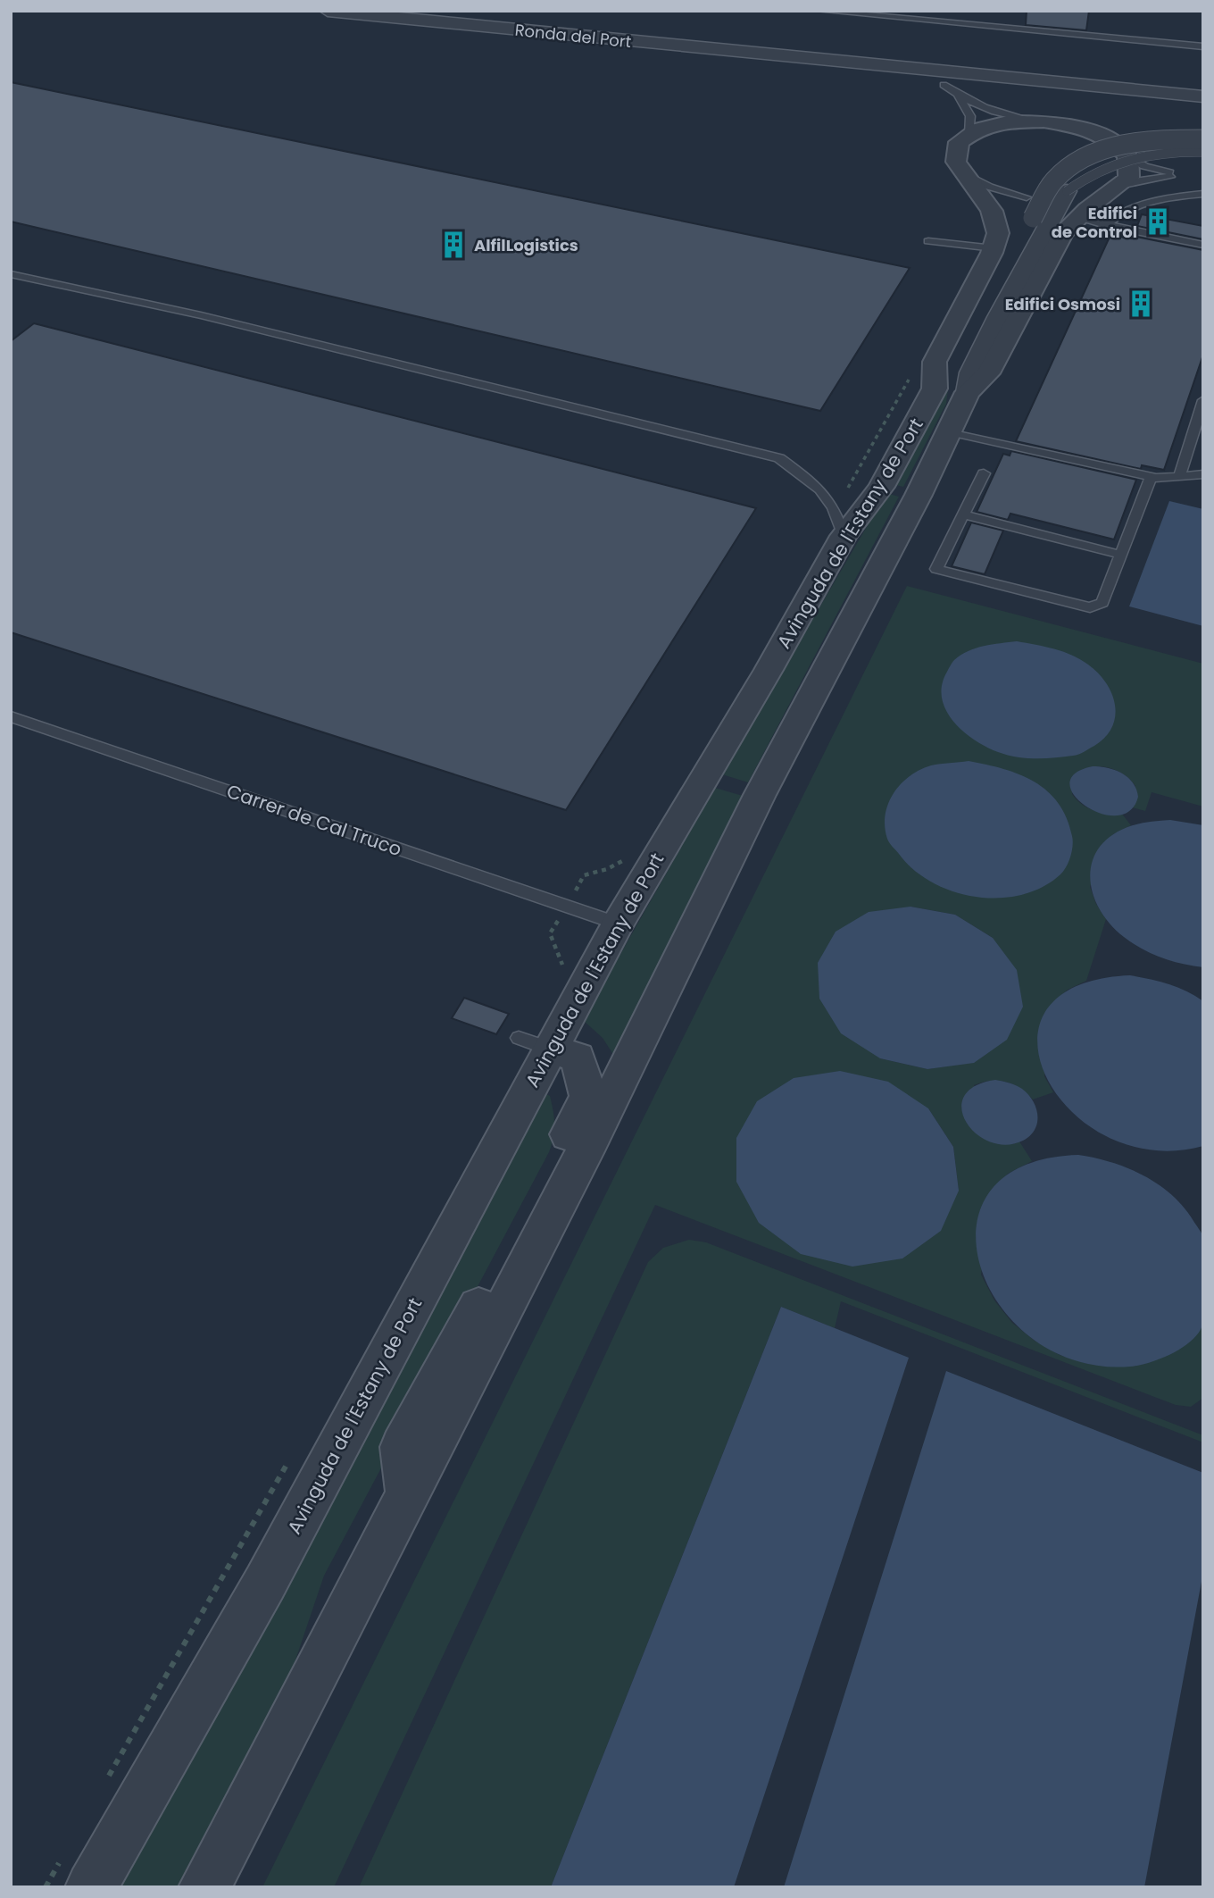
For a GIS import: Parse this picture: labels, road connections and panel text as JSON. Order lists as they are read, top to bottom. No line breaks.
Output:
{"streets":{"street":["Ronda del Port","Avinguda de l'Estany de Port"],"lane":["Carrer de Cal Truco"]},"crossings":[["Avinguda de l'Estany de Port","Carrer de Cal Truco"]],"places":{"building":["Edifici de Control","AlfilLogistics","Edifici Osmosi"]}}
